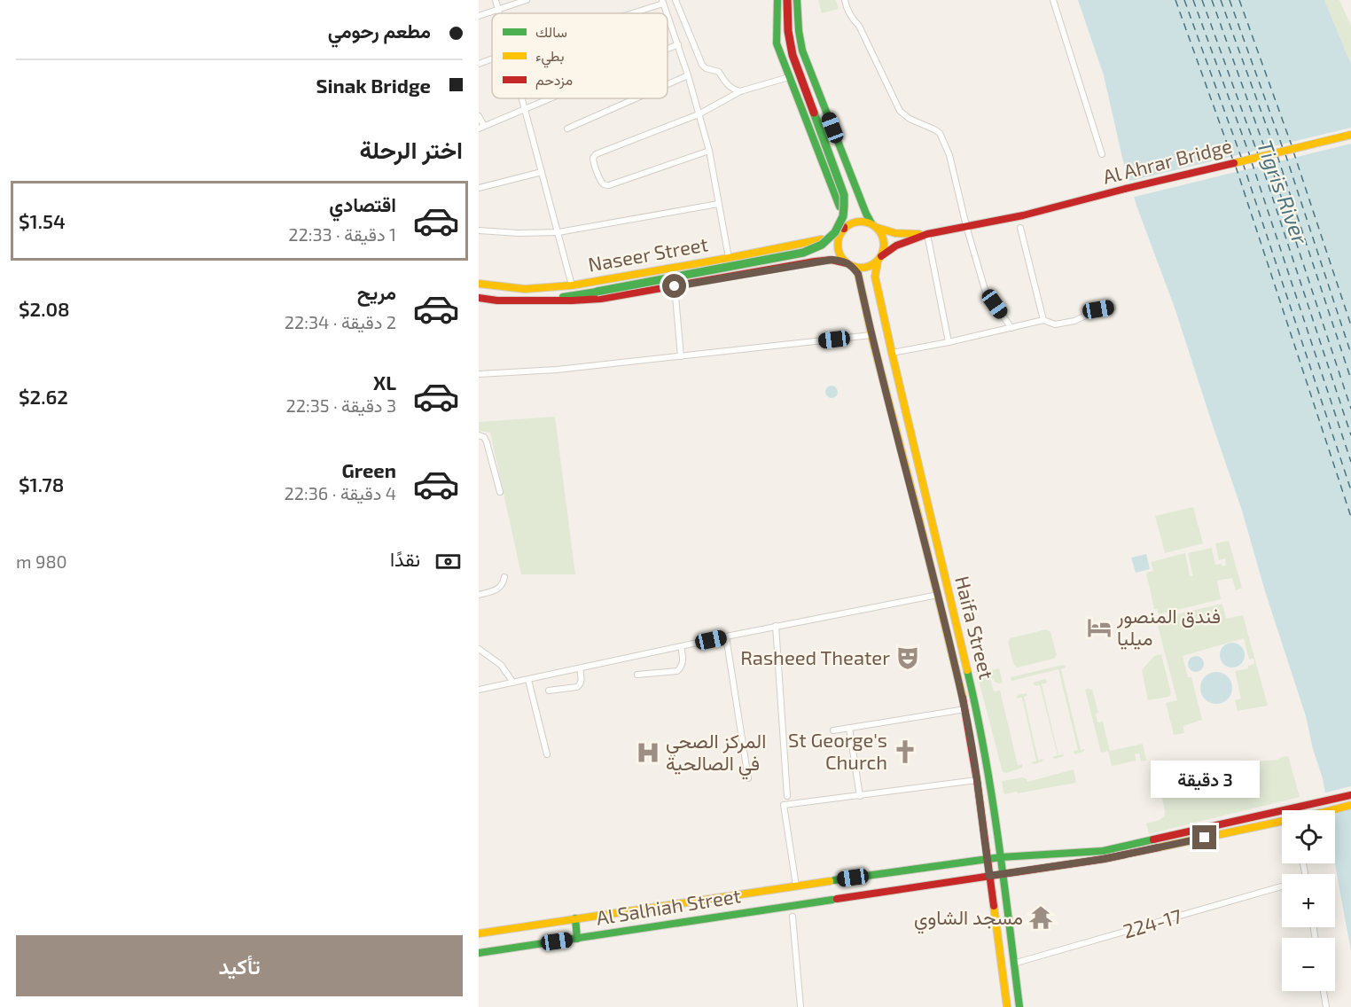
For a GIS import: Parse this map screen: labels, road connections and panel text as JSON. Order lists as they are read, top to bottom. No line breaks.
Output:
{"streets":{"main road":["Al Ahrar Bridge","Naseer Street","Haifa Street","Al Salhiah Street"],"street":["224-17"]},"crossings":[["Naseer Street","Haifa Street"],["Haifa Street","Al Salhiah Street"],["Haifa Street","224-17"]],"water":["Tigris River"],"places":{"hotel":["فندق المنصور ميليا"],"theatre":["Rasheed Theater"],"church":["St George's Church"],"hospital":["المركز الصحي في الصالحية"],"temple":["مسجد الشاوي"]},"legend":["سالك","بطيء","مزدحم"],"page":{"banner":["مطعم رحومي","Sinak Bridge"],"heading":"اختر الرحلة","list":[{"name":"اقتصادي","note":"1 دقيقة · 22:33","value":"$1.54"},{"name":"مريح","note":"2 دقيقة · 22:34","value":"$2.08"},{"name":"XL","note":"3 دقيقة · 22:35","value":"$2.62"},{"name":"Green","note":"4 دقيقة · 22:36","value":"$1.78"}],"pay":["نقدًا","980 m"],"bubble":"3 دقيقة","map_buttons":["+","−"],"buttons":"تأكيد"}}
